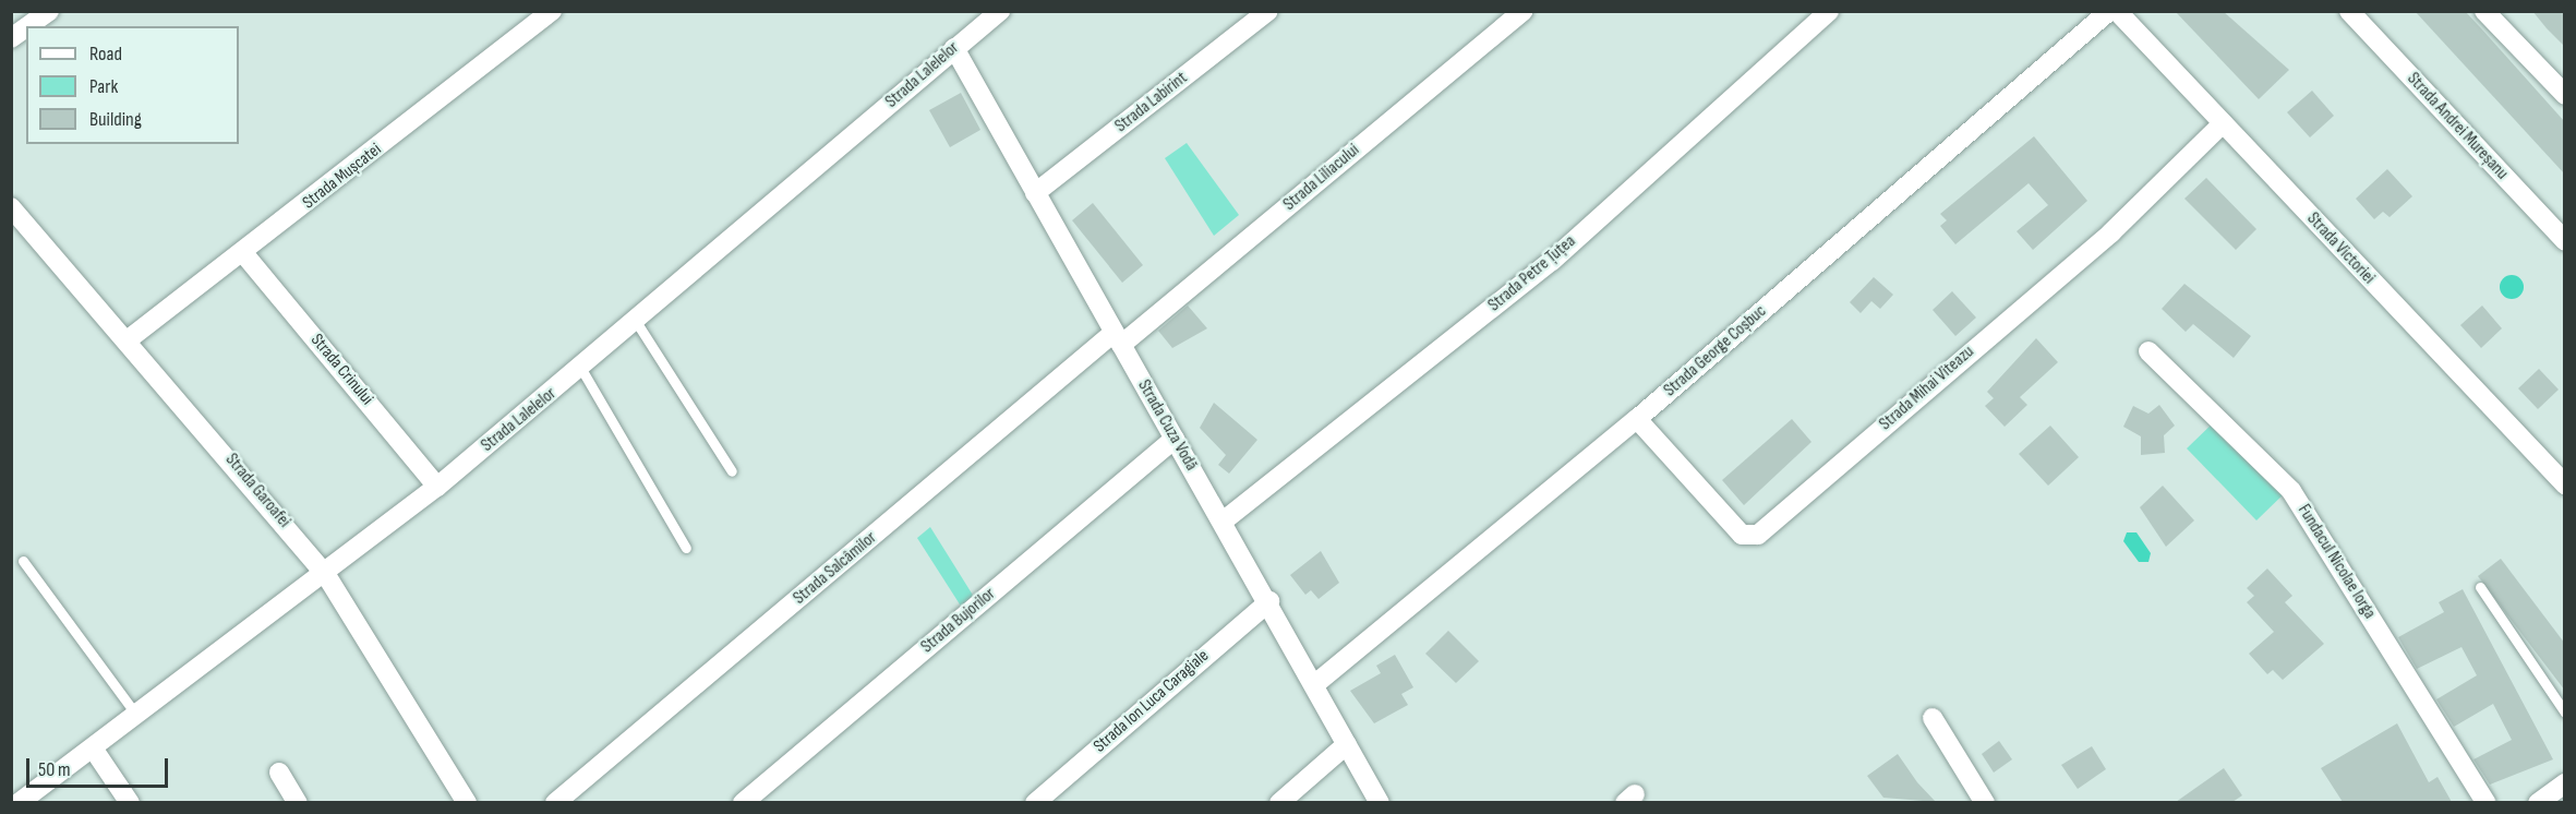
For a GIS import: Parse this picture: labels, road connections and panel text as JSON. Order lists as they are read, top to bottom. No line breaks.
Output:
{"streets":{"street":["Strada Lalelelor","Strada Labirint","Strada Andrei Mureșanu","Strada Mușcatei","Strada Liliacului","Strada Victoriei","Strada Petre Țuțea","Strada George Coșbuc","Strada Crinului","Strada Mihai Viteazu","Strada Cuza Vodă","Strada Garoafei","Fundacul Nicolae Iorga","Strada Salcâmilor","Strada Bujorilor","Strada Ion Luca Caragiale"]},"crossings":[["Strada Lalelelor","Strada Crinului"],["Strada Lalelelor","Strada Cuza Vodă"],["Strada Lalelelor","Strada Garoafei"],["Strada Labirint","Strada Cuza Vodă"],["Strada Mușcatei","Strada Crinului"],["Strada Mușcatei","Strada Garoafei"],["Strada Liliacului","Strada Cuza Vodă"],["Strada Liliacului","Strada Salcâmilor"],["Strada Victoriei","Strada Mihai Viteazu"],["Strada Petre Țuțea","Strada Cuza Vodă"],["Strada George Coșbuc","Strada Mihai Viteazu"],["Strada George Coșbuc","Strada Cuza Vodă"],["Strada Cuza Vodă","Strada Salcâmilor"],["Strada Cuza Vodă","Strada Bujorilor"],["Strada Cuza Vodă","Strada Ion Luca Caragiale"]],"legend":["Road","Park","Building"],"scale_bar":"50 m"}
